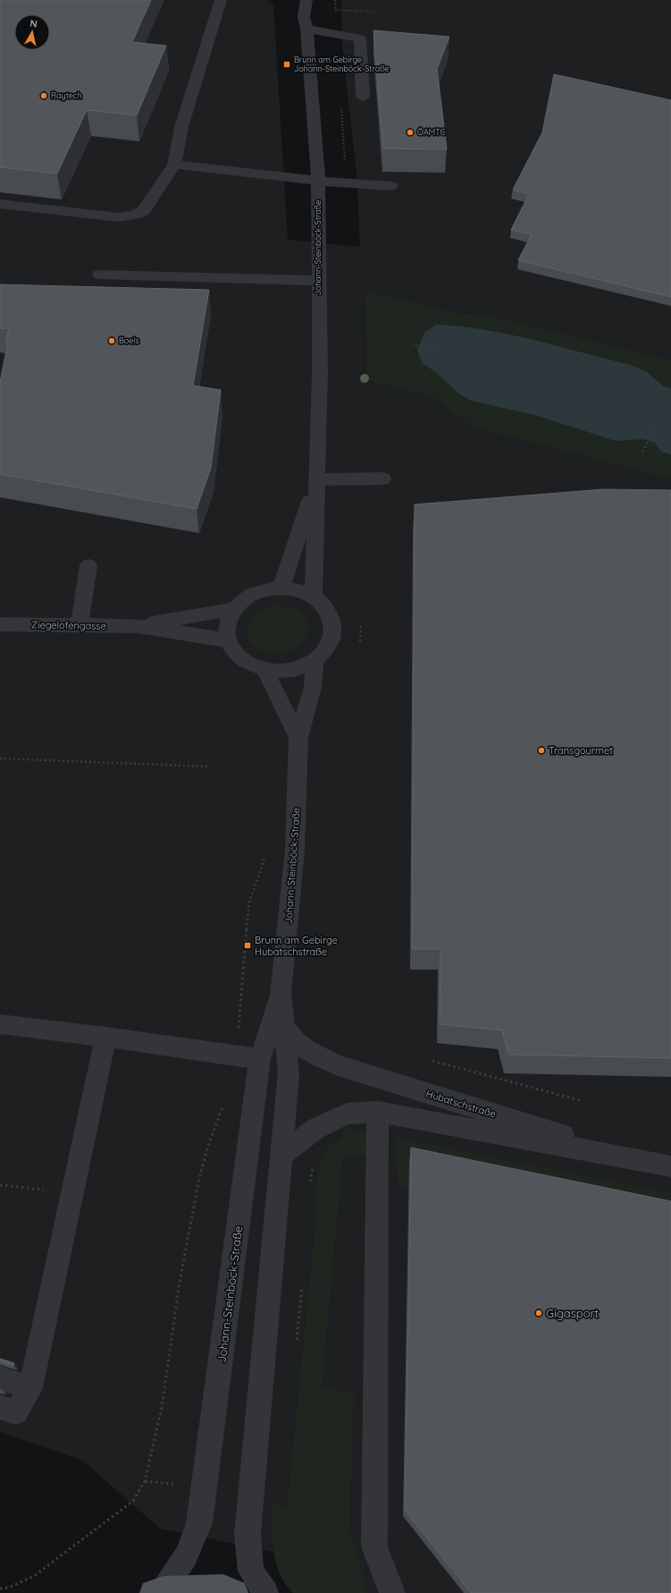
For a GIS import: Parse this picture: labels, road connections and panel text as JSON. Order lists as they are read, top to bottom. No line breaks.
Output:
{"streets":{"street":["Johann-Steinböck-Straße","Ziegelofengasse","Hubatschstraße"]},"crossings":[["Johann-Steinböck-Straße","Ziegelofengasse"],["Johann-Steinböck-Straße","Hubatschstraße"]],"places":{"transit":["Brunn am Gebirge Johann-Steinböck-Straße","Brunn am Gebirge Hubatschstraße"],"other":["Raytech","ÖAMTC","Boels","Transgourmet","Gigasport"]},"north":"top"}
